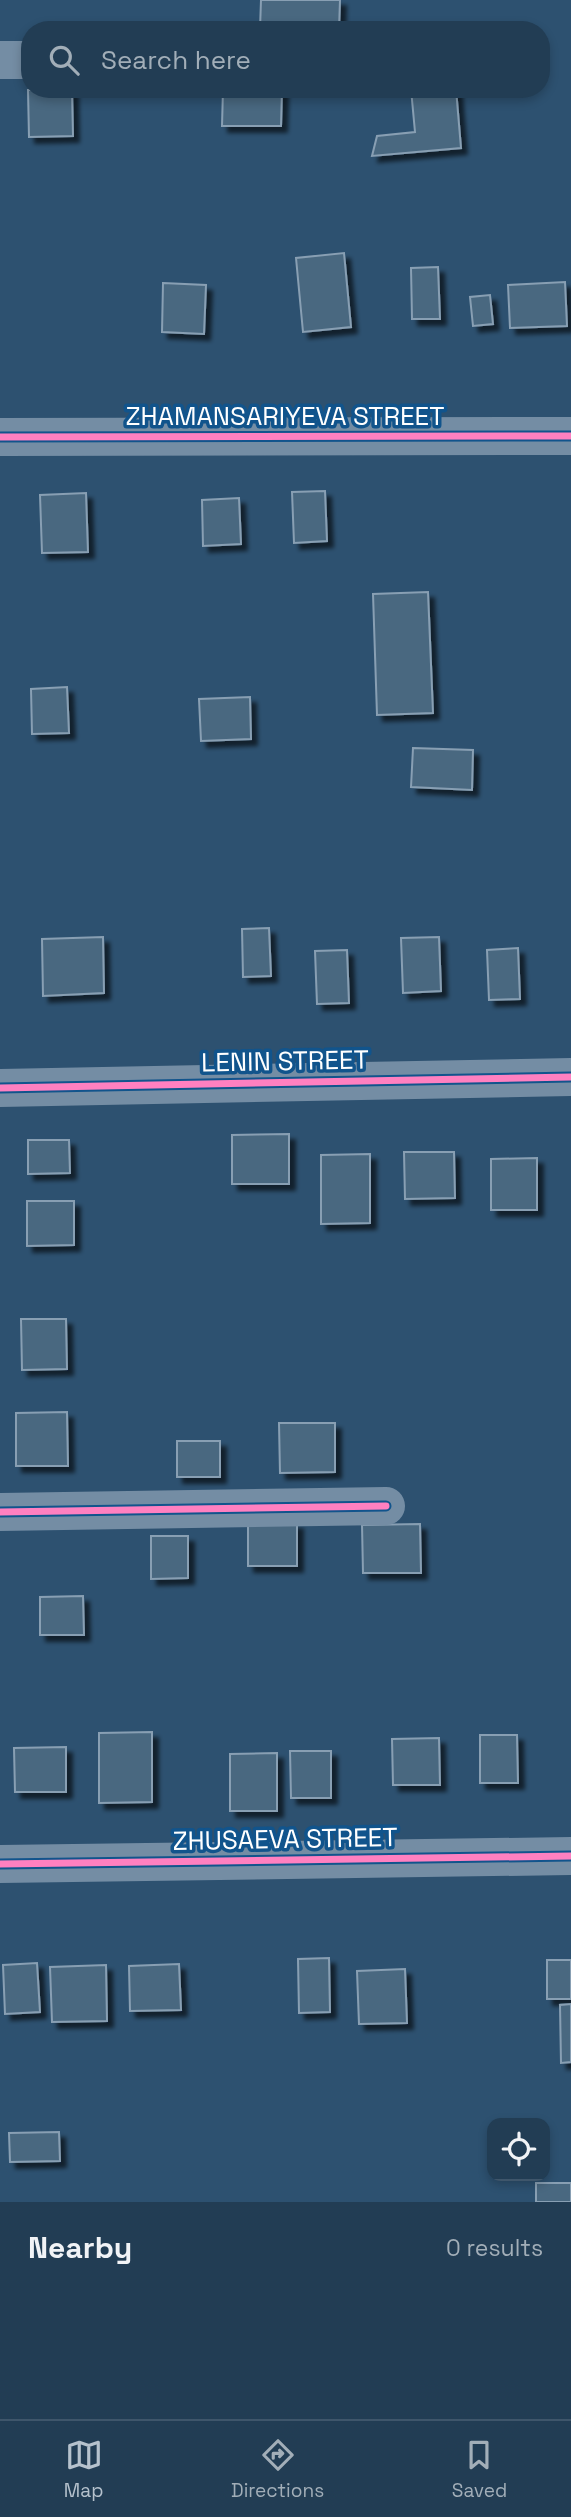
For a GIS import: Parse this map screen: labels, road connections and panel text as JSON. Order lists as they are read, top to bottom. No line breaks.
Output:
{"streets":{"street":["ZHAMANSARIYEVA STREET","LENIN STREET","ZHUSAEVA STREET"]},"page":{"search":"Search here","heading":["Nearby","0 results"],"nav":["Map","Directions","Saved"]}}
